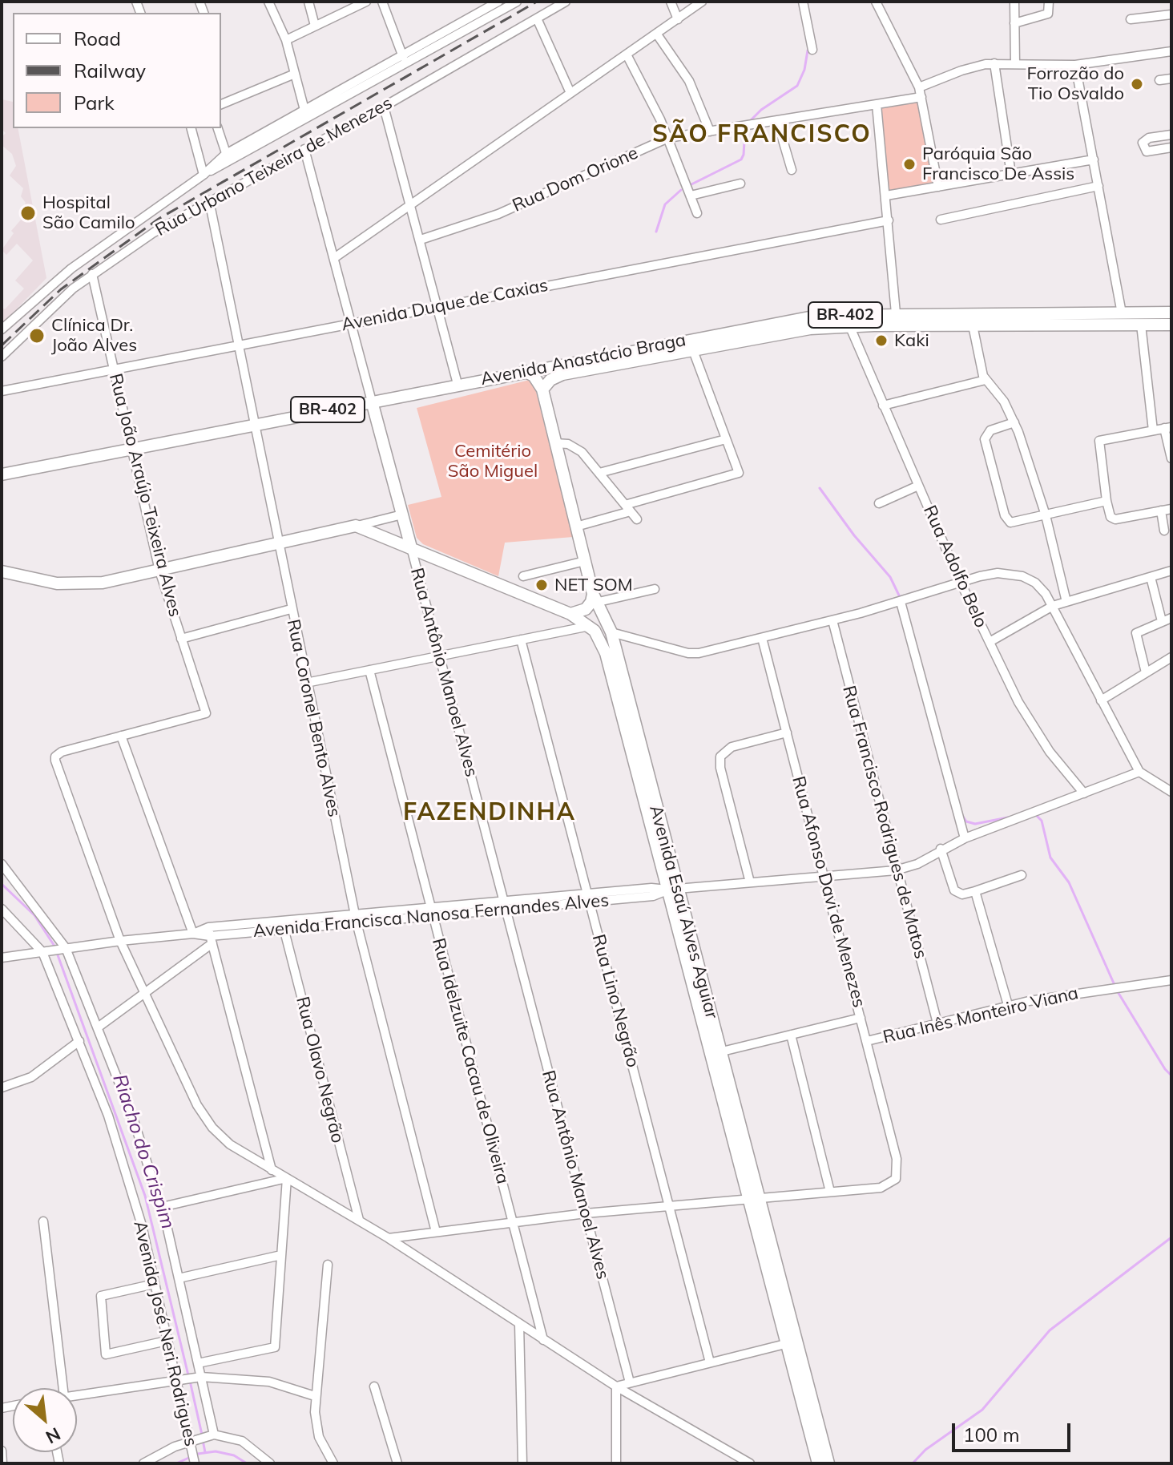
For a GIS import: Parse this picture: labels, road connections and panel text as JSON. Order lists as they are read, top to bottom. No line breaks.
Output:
{"streets":{"main road":["BR-402","Avenida Anastácio Braga","Rua Antônio Manoel Alves","Avenida Esaú Alves Aguiar"],"street":["Rua Urbano Teixeira de Menezes","Rua Dom Orione","Avenida Duque de Caxias","Rua João Araújo Teixeira Alves","Rua Adolfo Belo","Rua Coronel Bento Alves","Rua Francisco Rodrigues de Matos","Rua Afonso Davi de Menezes","Avenida Francisca Nanosa Fernandes Alves","Rua Lino Negrão","Rua Inês Monteiro Viana","Rua Idelzuite Cacau de Oliveira","Rua Olavo Negrão","Avenida José Neri Rodrigues"]},"crossings":[["Rua Urbano Teixeira de Menezes","Rua João Araújo Teixeira Alves"],["Rua Urbano Teixeira de Menezes","Rua Antônio Manoel Alves"],["Rua Urbano Teixeira de Menezes","Rua Coronel Bento Alves"],["Avenida Duque de Caxias","Rua João Araújo Teixeira Alves"],["Avenida Duque de Caxias","Rua Antônio Manoel Alves"],["Avenida Duque de Caxias","Rua Coronel Bento Alves"],["Avenida Anastácio Braga","Rua João Araújo Teixeira Alves"],["Avenida Anastácio Braga","Rua Adolfo Belo"],["Avenida Anastácio Braga","Rua Antônio Manoel Alves"],["Avenida Anastácio Braga","Rua Coronel Bento Alves"],["Avenida Anastácio Braga","Avenida Esaú Alves Aguiar"],["Rua Adolfo Belo","Avenida Francisca Nanosa Fernandes Alves"],["Rua Antônio Manoel Alves","Avenida Esaú Alves Aguiar"],["Rua Antônio Manoel Alves","Avenida Francisca Nanosa Fernandes Alves"],["Rua Coronel Bento Alves","Avenida Francisca Nanosa Fernandes Alves"],["Rua Francisco Rodrigues de Matos","Avenida Francisca Nanosa Fernandes Alves"],["Rua Francisco Rodrigues de Matos","Rua Inês Monteiro Viana"],["Rua Afonso Davi de Menezes","Avenida Francisca Nanosa Fernandes Alves"],["Rua Afonso Davi de Menezes","Rua Inês Monteiro Viana"],["Avenida Esaú Alves Aguiar","Avenida Francisca Nanosa Fernandes Alves"],["Avenida Francisca Nanosa Fernandes Alves","Rua Lino Negrão"],["Avenida Francisca Nanosa Fernandes Alves","Rua Idelzuite Cacau de Oliveira"],["Avenida Francisca Nanosa Fernandes Alves","Rua Olavo Negrão"],["Avenida Francisca Nanosa Fernandes Alves","Avenida José Neri Rodrigues"]],"districts":["SÃO FRANCISCO","FAZENDINHA"],"water":["Riacho do Crispim"],"parks":["Cemitério São Miguel"],"places":["Forrozão do Tio Osvaldo","Paróquia São Francisco De Assis","Hospital São Camilo","Clínica Dr. João Alves","Kaki","NET SOM"],"legend":["Road","Railway","Park"],"scale_bar":"100 m","north":"bottom right"}
